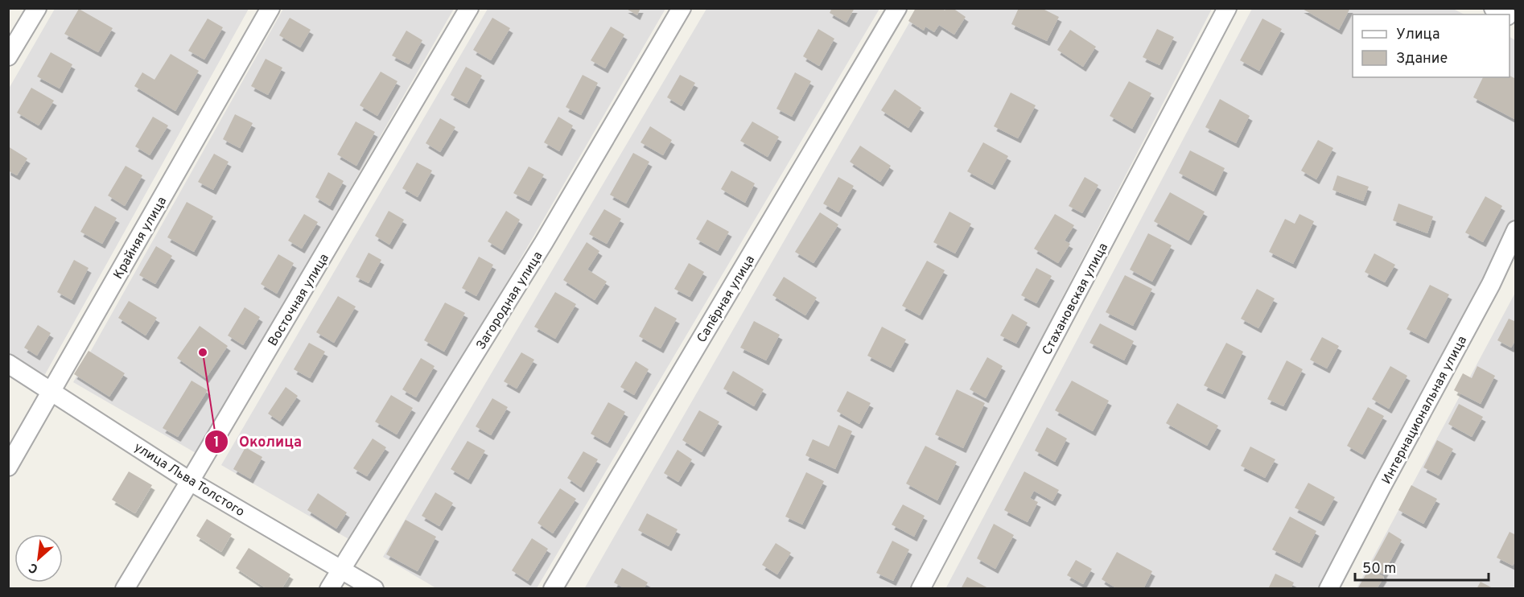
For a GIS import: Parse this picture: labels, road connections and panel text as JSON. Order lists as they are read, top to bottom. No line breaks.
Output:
{"streets":{"street":["Крайняя улица","Сапёрная улица","Стахановская улица","Восточная улица","Загородная улица","Интернациональная улица","улица Льва Толстого"]},"crossings":[["Крайняя улица","улица Льва Толстого"],["Восточная улица","улица Льва Толстого"],["Загородная улица","улица Льва Толстого"]],"places":["Околица"],"legend":["Улица","Здание"],"scale_bar":"50 m","north":"bottom left"}
